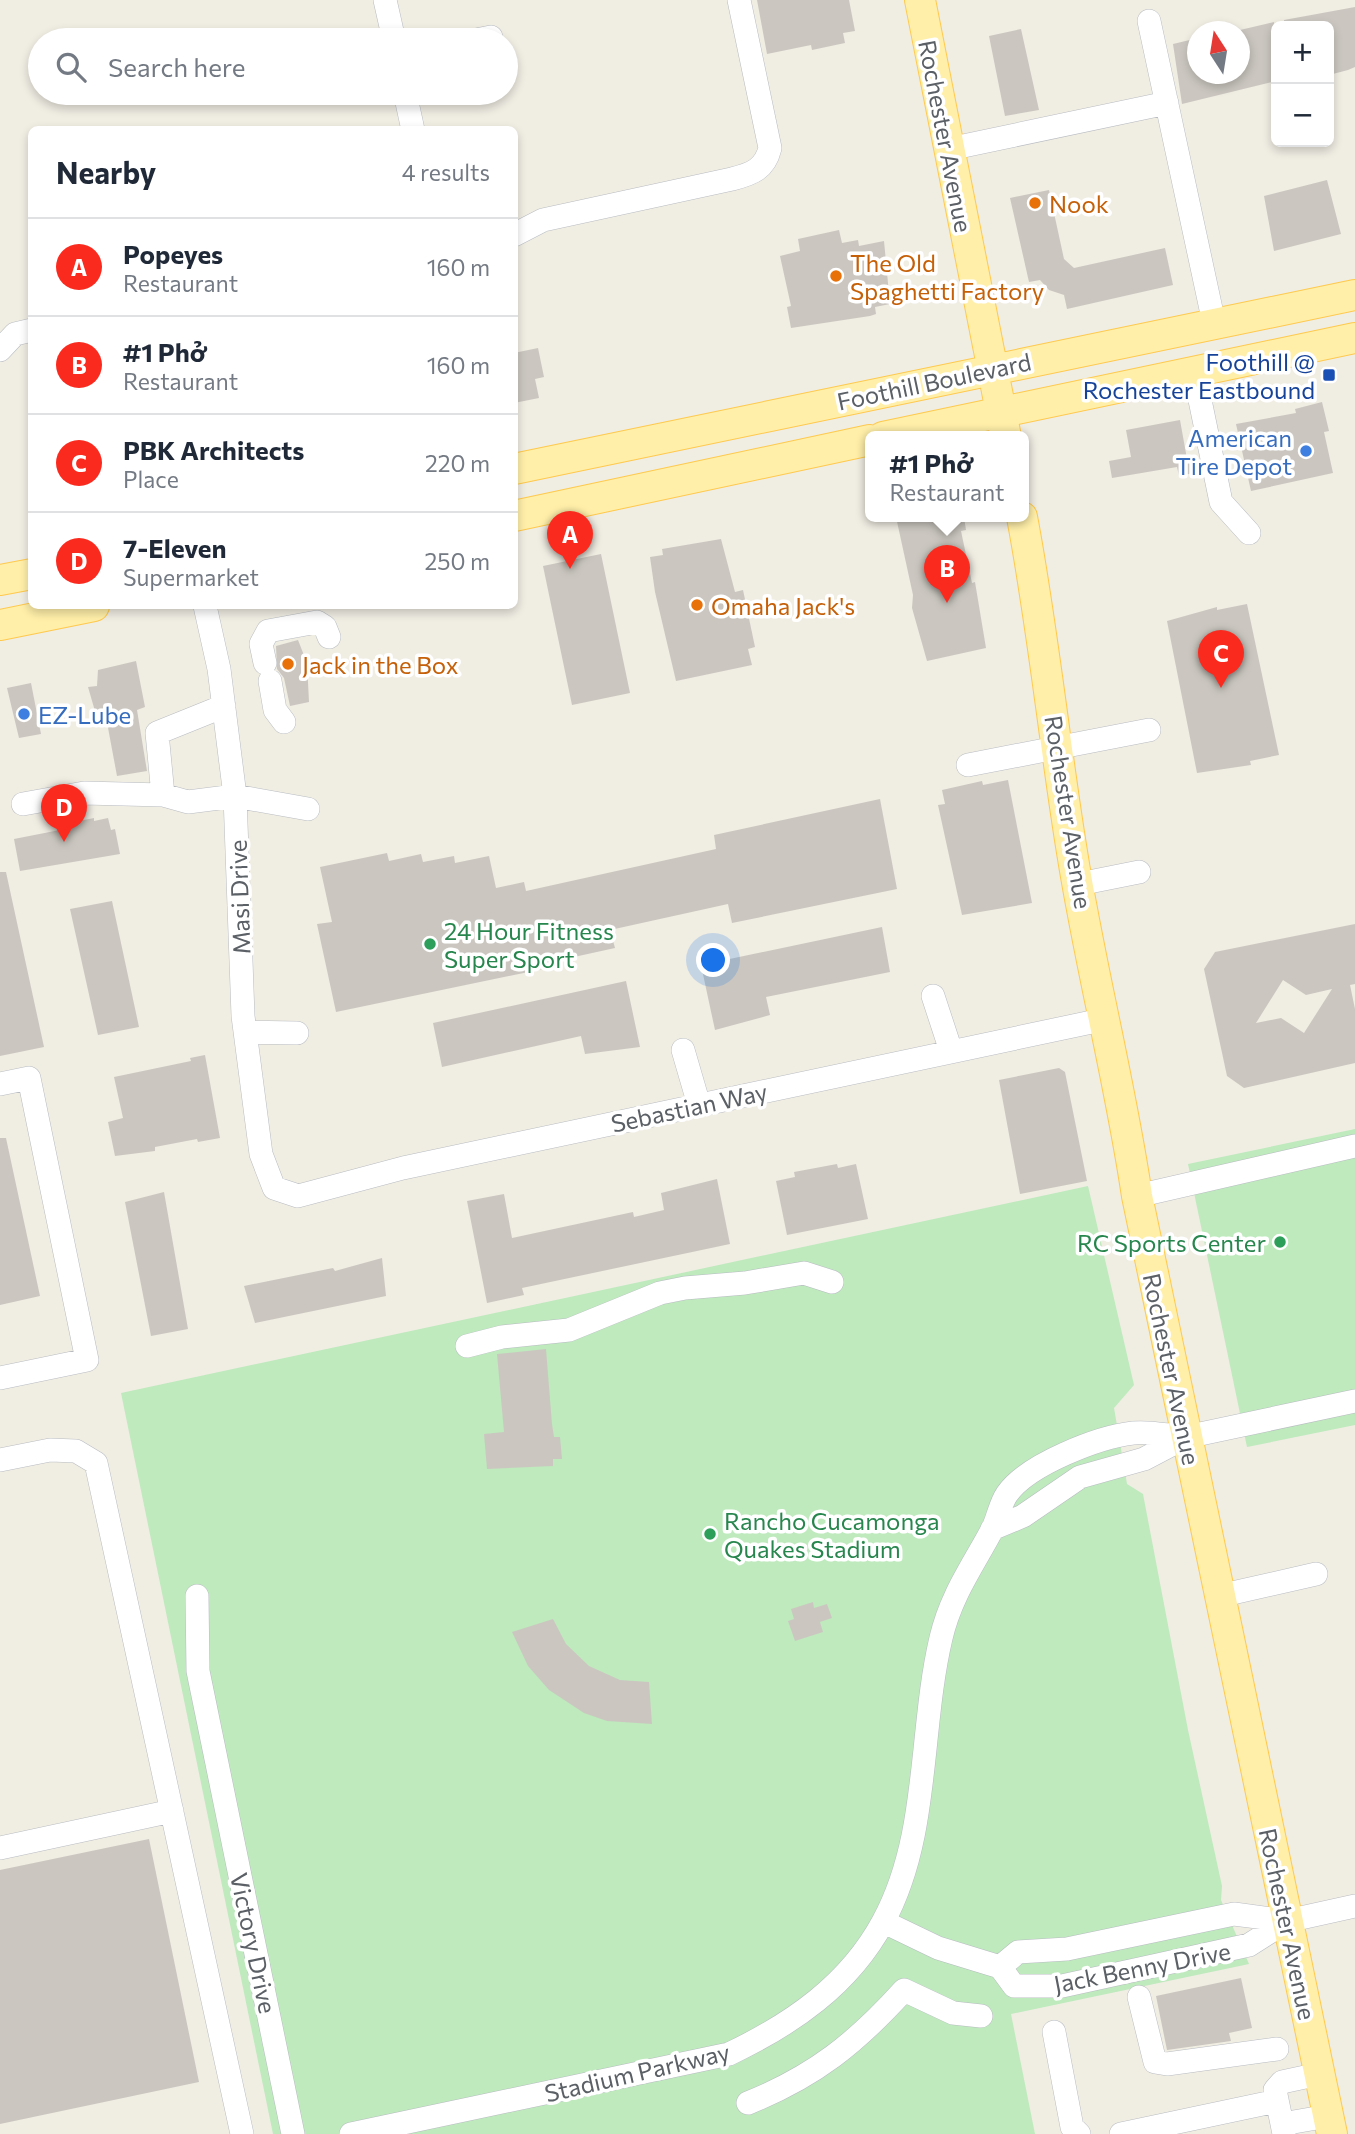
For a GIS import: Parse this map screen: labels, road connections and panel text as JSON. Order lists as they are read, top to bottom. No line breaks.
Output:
{"streets":{"main road":["Rochester Avenue","Foothill Boulevard"],"street":["Masi Drive","Sebastian Way","Victory Drive","Jack Benny Drive","Stadium Parkway"]},"crossings":[["Rochester Avenue","Foothill Boulevard"],["Rochester Avenue","Sebastian Way"],["Rochester Avenue","Jack Benny Drive"],["Rochester Avenue","Stadium Parkway"],["Masi Drive","Sebastian Way"],["Jack Benny Drive","Stadium Parkway"]],"places":{"other":["Nook","The Old Spaghetti Factory","American Tire Depot","Omaha Jack's","Jack in the Box","EZ-Lube","24 Hour Fitness Super Sport","RC Sports Center","Rancho Cucamonga Quakes Stadium"],"transit":["Foothill @ Rochester Eastbound"]},"north":"top","page":{"map_buttons":["+","−"],"search":"Search here","heading":["Nearby","4 results"],"list":[{"mark":"A","name":"Popeyes","note":"Restaurant","value":"160 m"},{"mark":"B","name":"#1 Phở","note":"Restaurant","value":"160 m"},{"mark":"C","name":"PBK Architects","note":"Place","value":"220 m"},{"mark":"D","name":"7-Eleven","note":"Supermarket","value":"250 m"}],"popup":["#1 Phở","Restaurant"],"pins":["A","B","C","D"]}}
